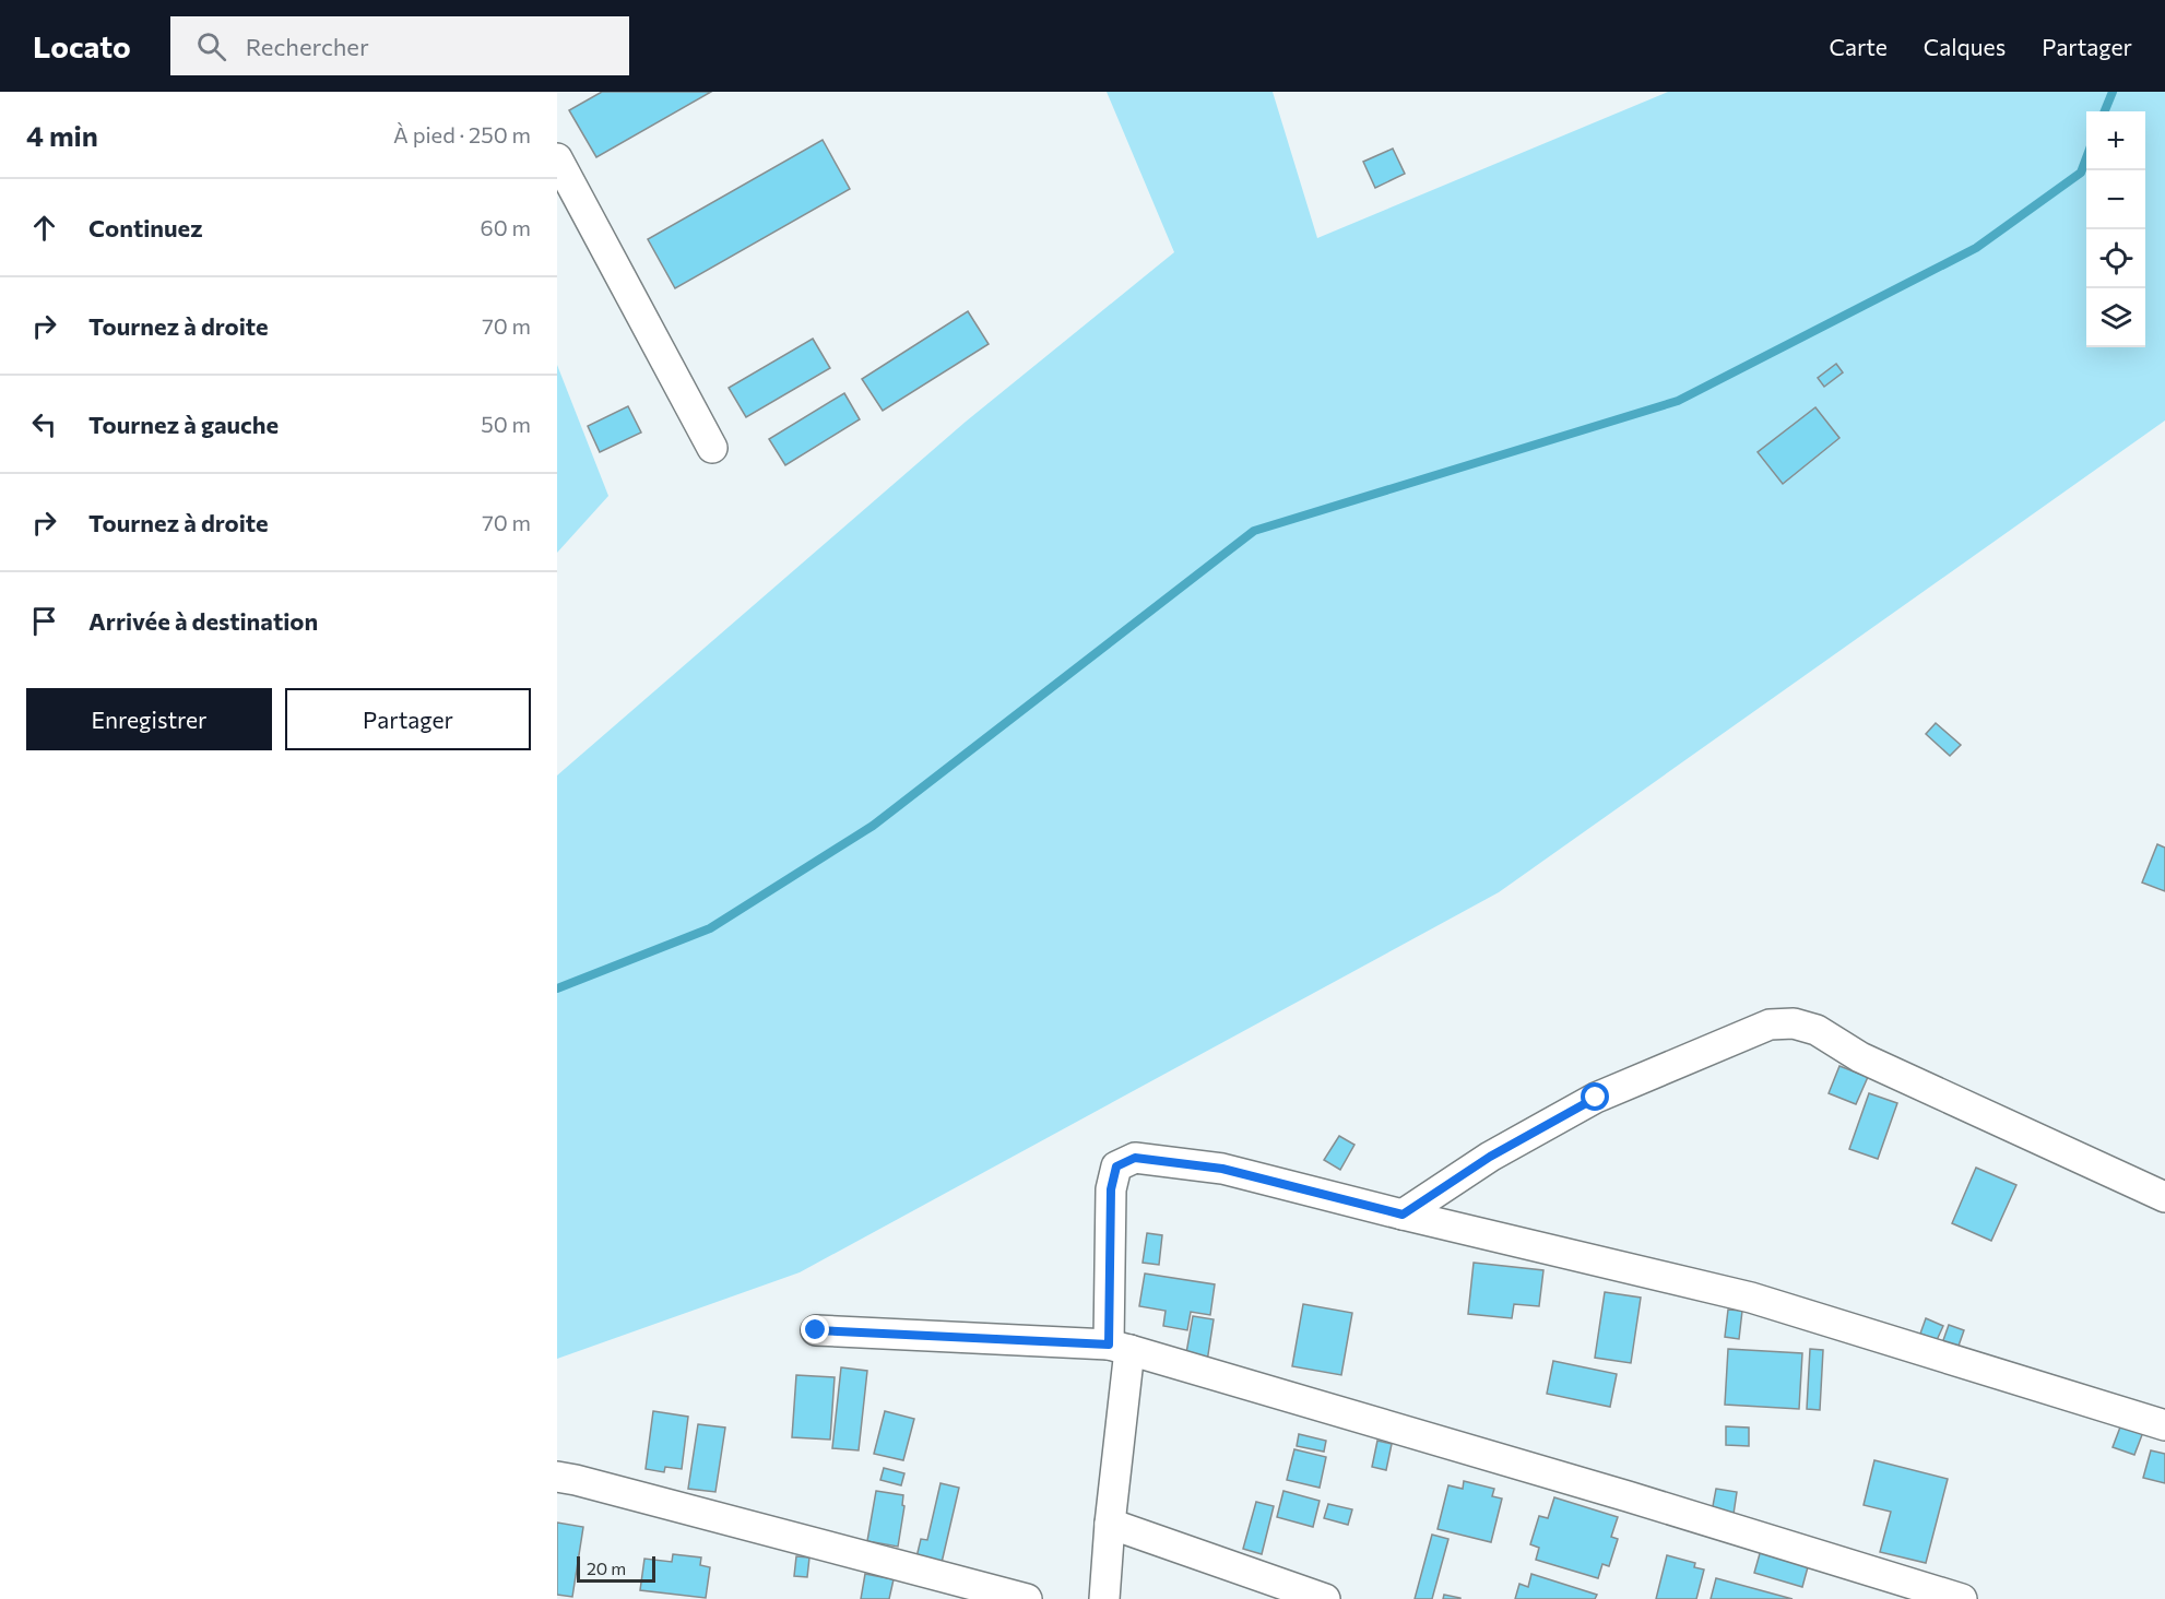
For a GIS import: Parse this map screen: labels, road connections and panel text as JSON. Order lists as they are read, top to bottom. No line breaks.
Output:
{"scale_bar":"20 m","page":{"header":"Locato","search":"Rechercher","nav":["Carte","Calques","Partager"],"heading":["4 min","À pied · 250 m"],"map_buttons":["+","−"],"list":[["Continuez","60 m"],["Tournez à droite","70 m"],["Tournez à gauche","50 m"],["Tournez à droite","70 m"],"Arrivée à destination"],"buttons":["Enregistrer","Partager"],"scale":"20 m"}}
